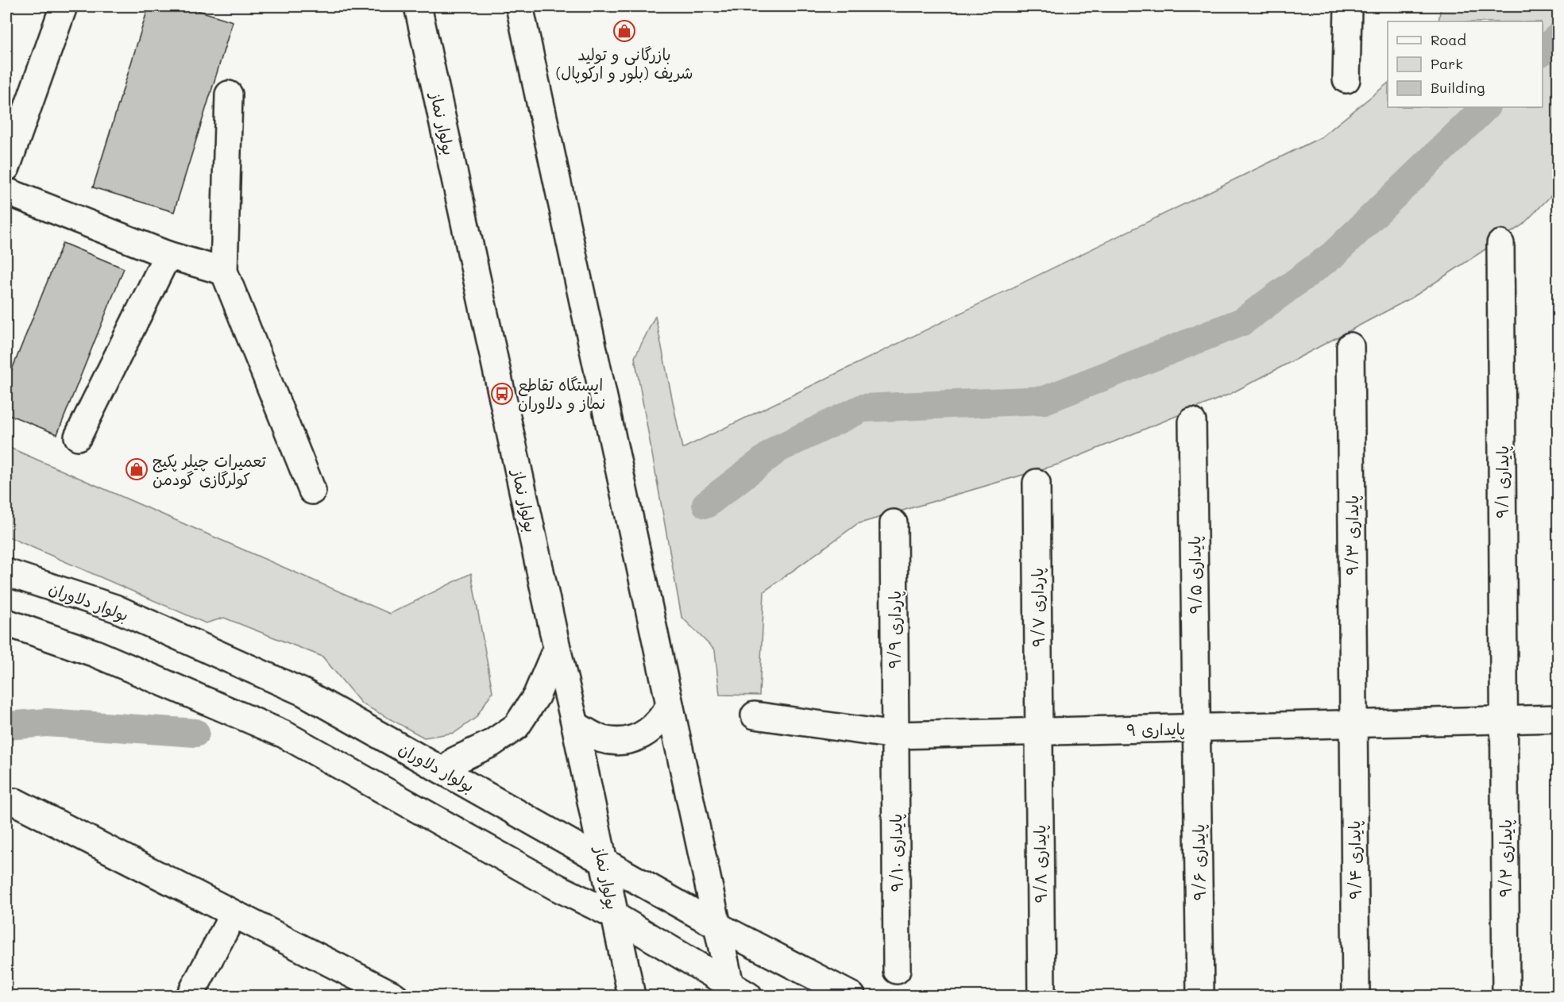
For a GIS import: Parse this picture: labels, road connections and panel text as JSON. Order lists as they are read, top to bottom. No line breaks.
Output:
{"streets":{"street":["بولوار نماز","پایداری ۹/۱","پایداری ۹/۳","پایداری ۹/۵","بولوار دلاوران","پارداری ۹/۷","پارداری ۹/۹","پایداری ۹","پایداری ۹/۱۰","پایداری ۹/۲","پایداری ۹/۴","پایداری ۹/۶","پایداری ۹/۸"]},"crossings":[["بولوار نماز","بولوار دلاوران"],["پایداری ۹/۱","پایداری ۹"],["پایداری ۹/۱","پایداری ۹/۲"],["پایداری ۹/۳","پایداری ۹"],["پایداری ۹/۳","پایداری ۹/۴"],["پایداری ۹/۵","پایداری ۹"],["پایداری ۹/۵","پایداری ۹/۶"],["پارداری ۹/۷","پایداری ۹"],["پارداری ۹/۷","پایداری ۹/۸"],["پارداری ۹/۹","پایداری ۹"],["پارداری ۹/۹","پایداری ۹/۱۰"],["پایداری ۹","پایداری ۹/۱۰"],["پایداری ۹","پایداری ۹/۲"],["پایداری ۹","پایداری ۹/۴"],["پایداری ۹","پایداری ۹/۶"],["پایداری ۹","پایداری ۹/۸"]],"places":{"shop":["بازرگانی و تولید شریف (بلور و ارکوپال)","تعمیرات چیلر پکیج کولرگازی گودمن"],"bus stop":["ایستگاه تقاطع نماز و دلاوران"]},"legend":["Road","Park","Building"]}
